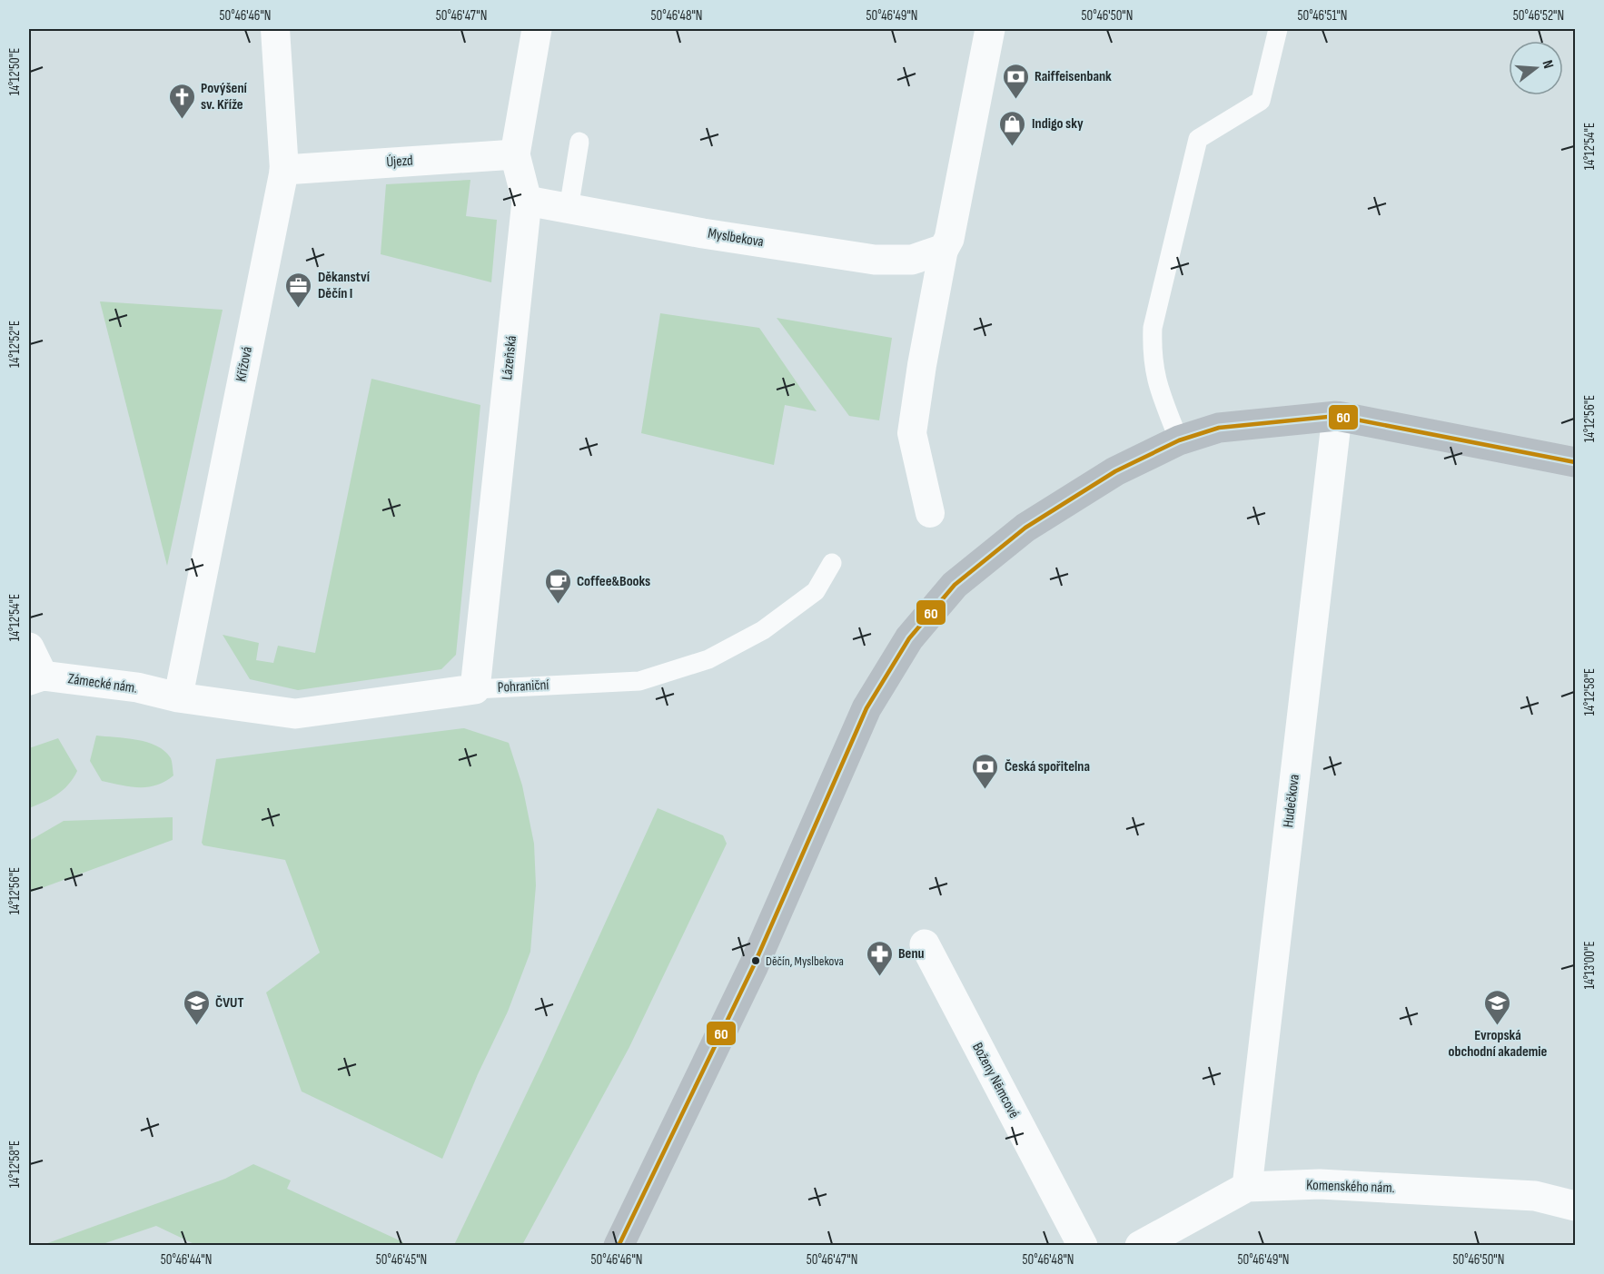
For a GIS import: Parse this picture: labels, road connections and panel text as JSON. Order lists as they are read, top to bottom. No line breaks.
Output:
{"streets":{"street":["Újezd","Myslbekova","Lázeňská","Křížová","Zámecké nám.","Pohraniční","Hudečkova","Boženy Němcové","Komenského nám."]},"crossings":[["Újezd","Lázeňská"],["Újezd","Křížová"],["Myslbekova","Lázeňská"],["Lázeňská","Pohraniční"],["Křížová","Zámecké nám."],["Křížová","Pohraniční"],["Zámecké nám.","Pohraniční"],["Hudečkova","Komenského nám."]],"places":{"bank":["Raiffeisenbank","Česká spořitelna"],"church":["Povýšení sv. Kříže"],"shop":["Indigo sky"],"office":["Děkanství Děčín I"],"cafe":["Coffee&Books"],"other":["Děčín, Myslbekova"],"pharmacy":["Benu"],"school or university":["ČVUT","Evropská obchodní akademie"]},"lines":["transit line 60"],"north":"right","coordinates":["50°46'46\"N","50°46'47\"N","50°46'48\"N","50°46'49\"N","50°46'50\"N","50°46'51\"N","50°46'52\"N","14°12'50\"E","14°12'54\"E","14°12'52\"E","14°12'56\"E","14°12'58\"E","14°13'00\"E","50°46'44\"N","50°46'45\"N"]}
